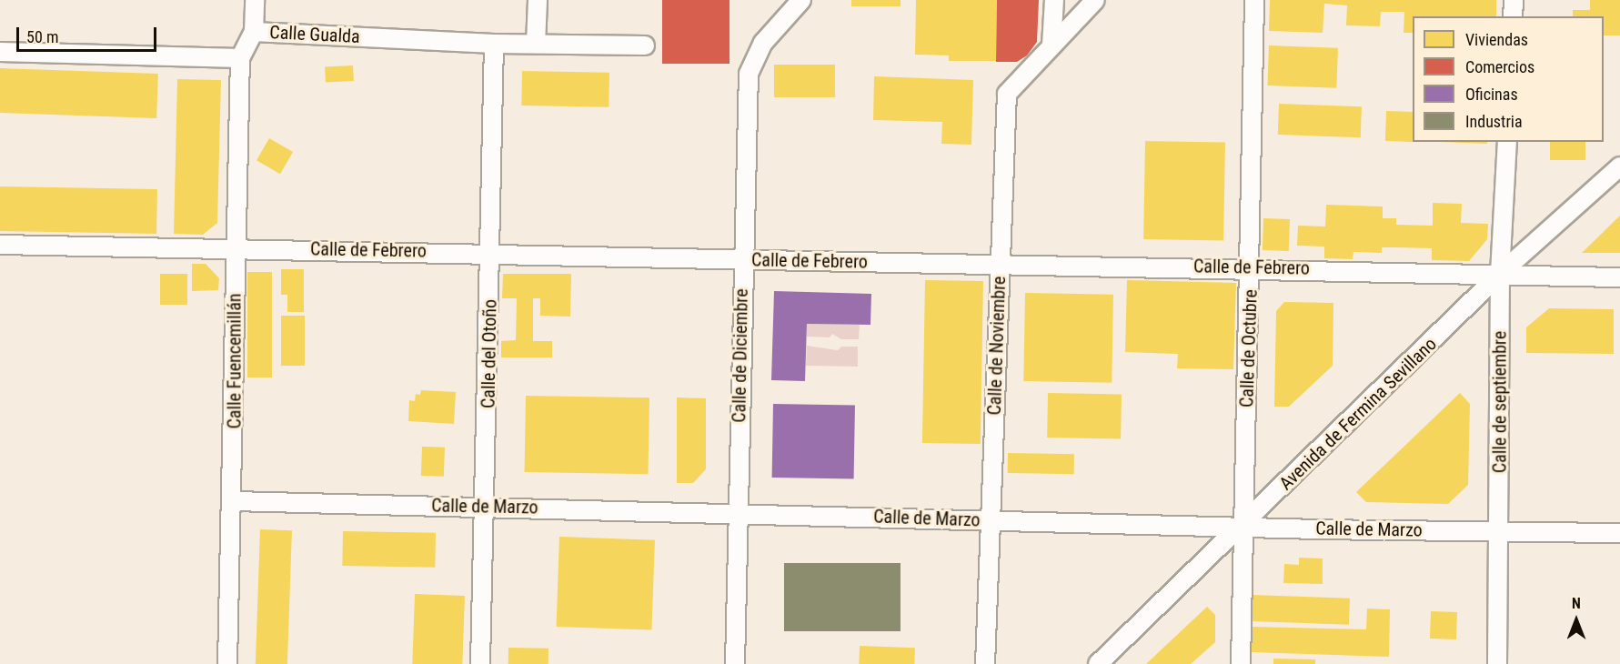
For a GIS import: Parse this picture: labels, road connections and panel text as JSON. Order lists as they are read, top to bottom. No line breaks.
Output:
{"streets":{"street":["Calle Gualda","Calle de Febrero","Calle de Noviembre","Calle de Octubre","Calle del Otoño","Calle de Diciembre","Calle Fuencemillán","Calle de septiembre","Avenida de Fermina Sevillano","Calle de Marzo"]},"crossings":[["Calle Gualda","Calle del Otoño"],["Calle Gualda","Calle Fuencemillán"],["Calle de Febrero","Calle de Noviembre"],["Calle de Febrero","Calle de Octubre"],["Calle de Febrero","Calle del Otoño"],["Calle de Febrero","Calle de Diciembre"],["Calle de Febrero","Calle Fuencemillán"],["Calle de Febrero","Calle de septiembre"],["Calle de Febrero","Avenida de Fermina Sevillano"],["Calle de Noviembre","Calle de Marzo"],["Calle de Octubre","Avenida de Fermina Sevillano"],["Calle de Octubre","Calle de Marzo"],["Calle del Otoño","Calle de Marzo"],["Calle de Diciembre","Calle de Marzo"],["Calle Fuencemillán","Calle de Marzo"],["Calle de septiembre","Avenida de Fermina Sevillano"],["Calle de septiembre","Calle de Marzo"],["Avenida de Fermina Sevillano","Calle de Marzo"]],"legend":["Viviendas","Comercios","Oficinas","Industria"],"scale_bar":"50 m","north":"top"}
